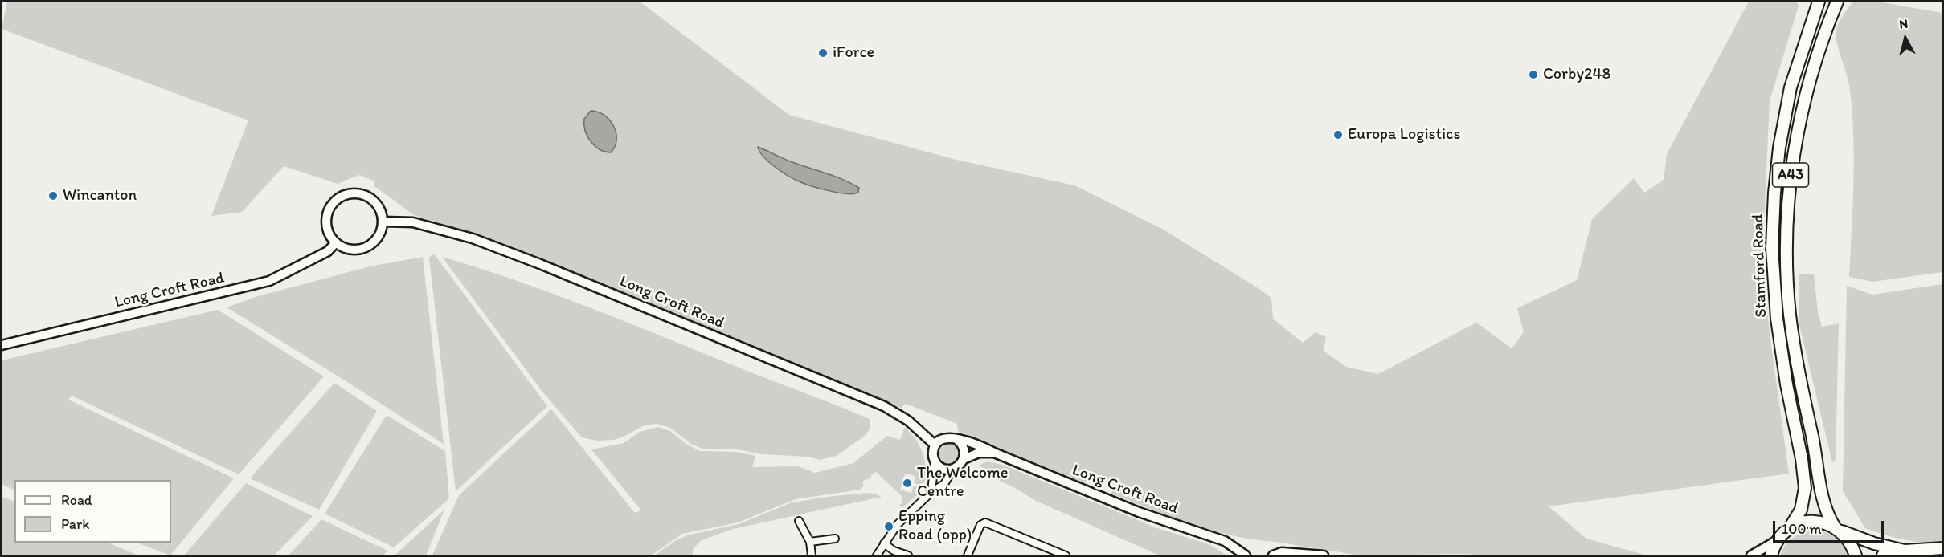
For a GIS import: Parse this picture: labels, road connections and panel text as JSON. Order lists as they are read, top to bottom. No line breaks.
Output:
{"streets":{"highway":["A43","Stamford Road"],"street":["Long Croft Road"]},"places":["iForce","Corby248","Europa Logistics","Wincanton","The Welcome Centre","Epping Road (opp)"],"legend":["Road","Park"],"scale_bar":"100 m","north":"top"}
